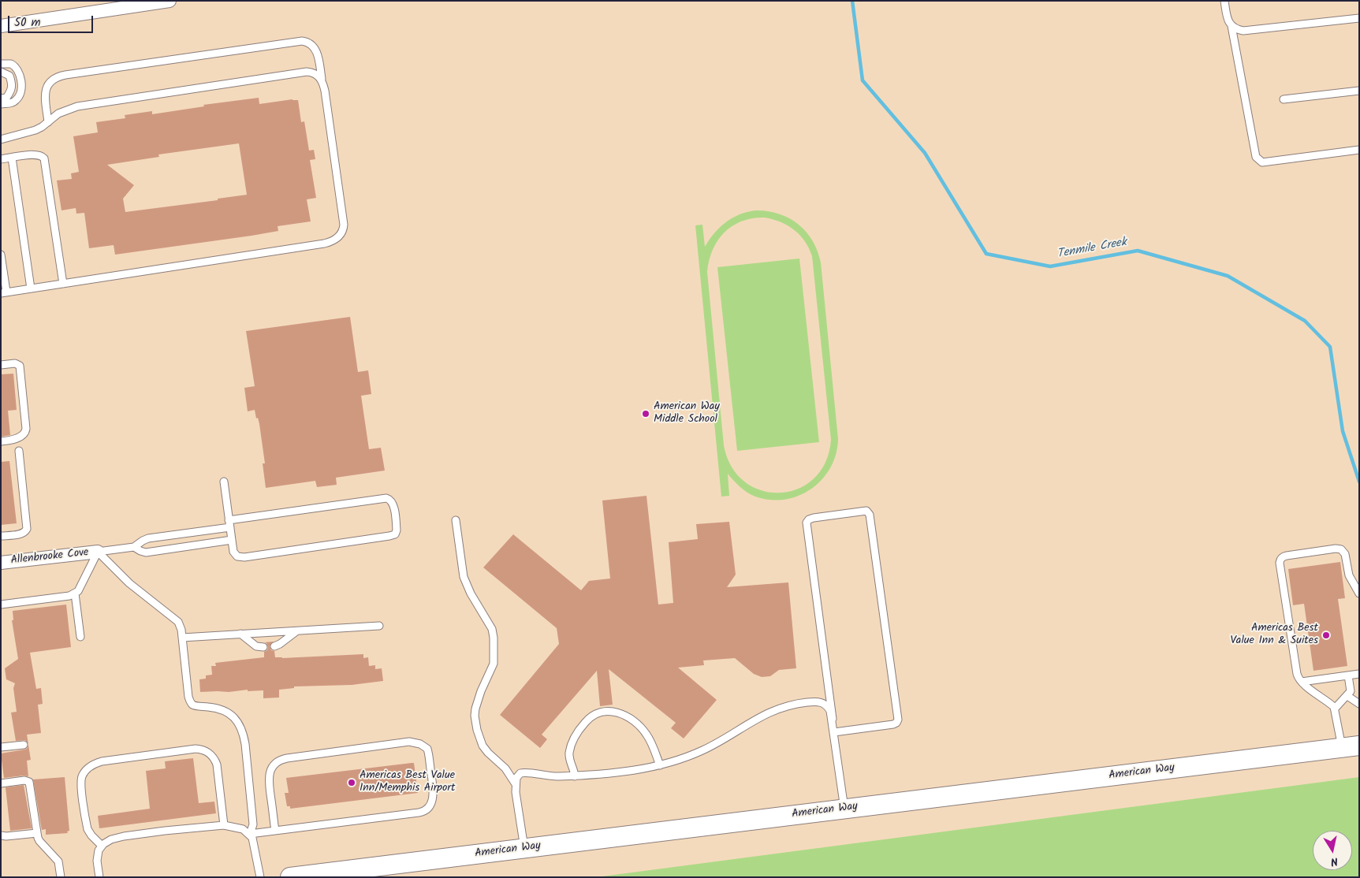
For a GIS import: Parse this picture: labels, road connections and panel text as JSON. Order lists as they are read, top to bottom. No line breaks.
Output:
{"streets":{"main road":["American Way"],"street":["Allenbrooke Cove"]},"water":["Tenmile Creek"],"places":["American Way Middle School","Americas Best Value Inn & Suites","Americas Best Value Inn/Memphis Airport"],"scale_bar":"50 m","north":"bottom"}
